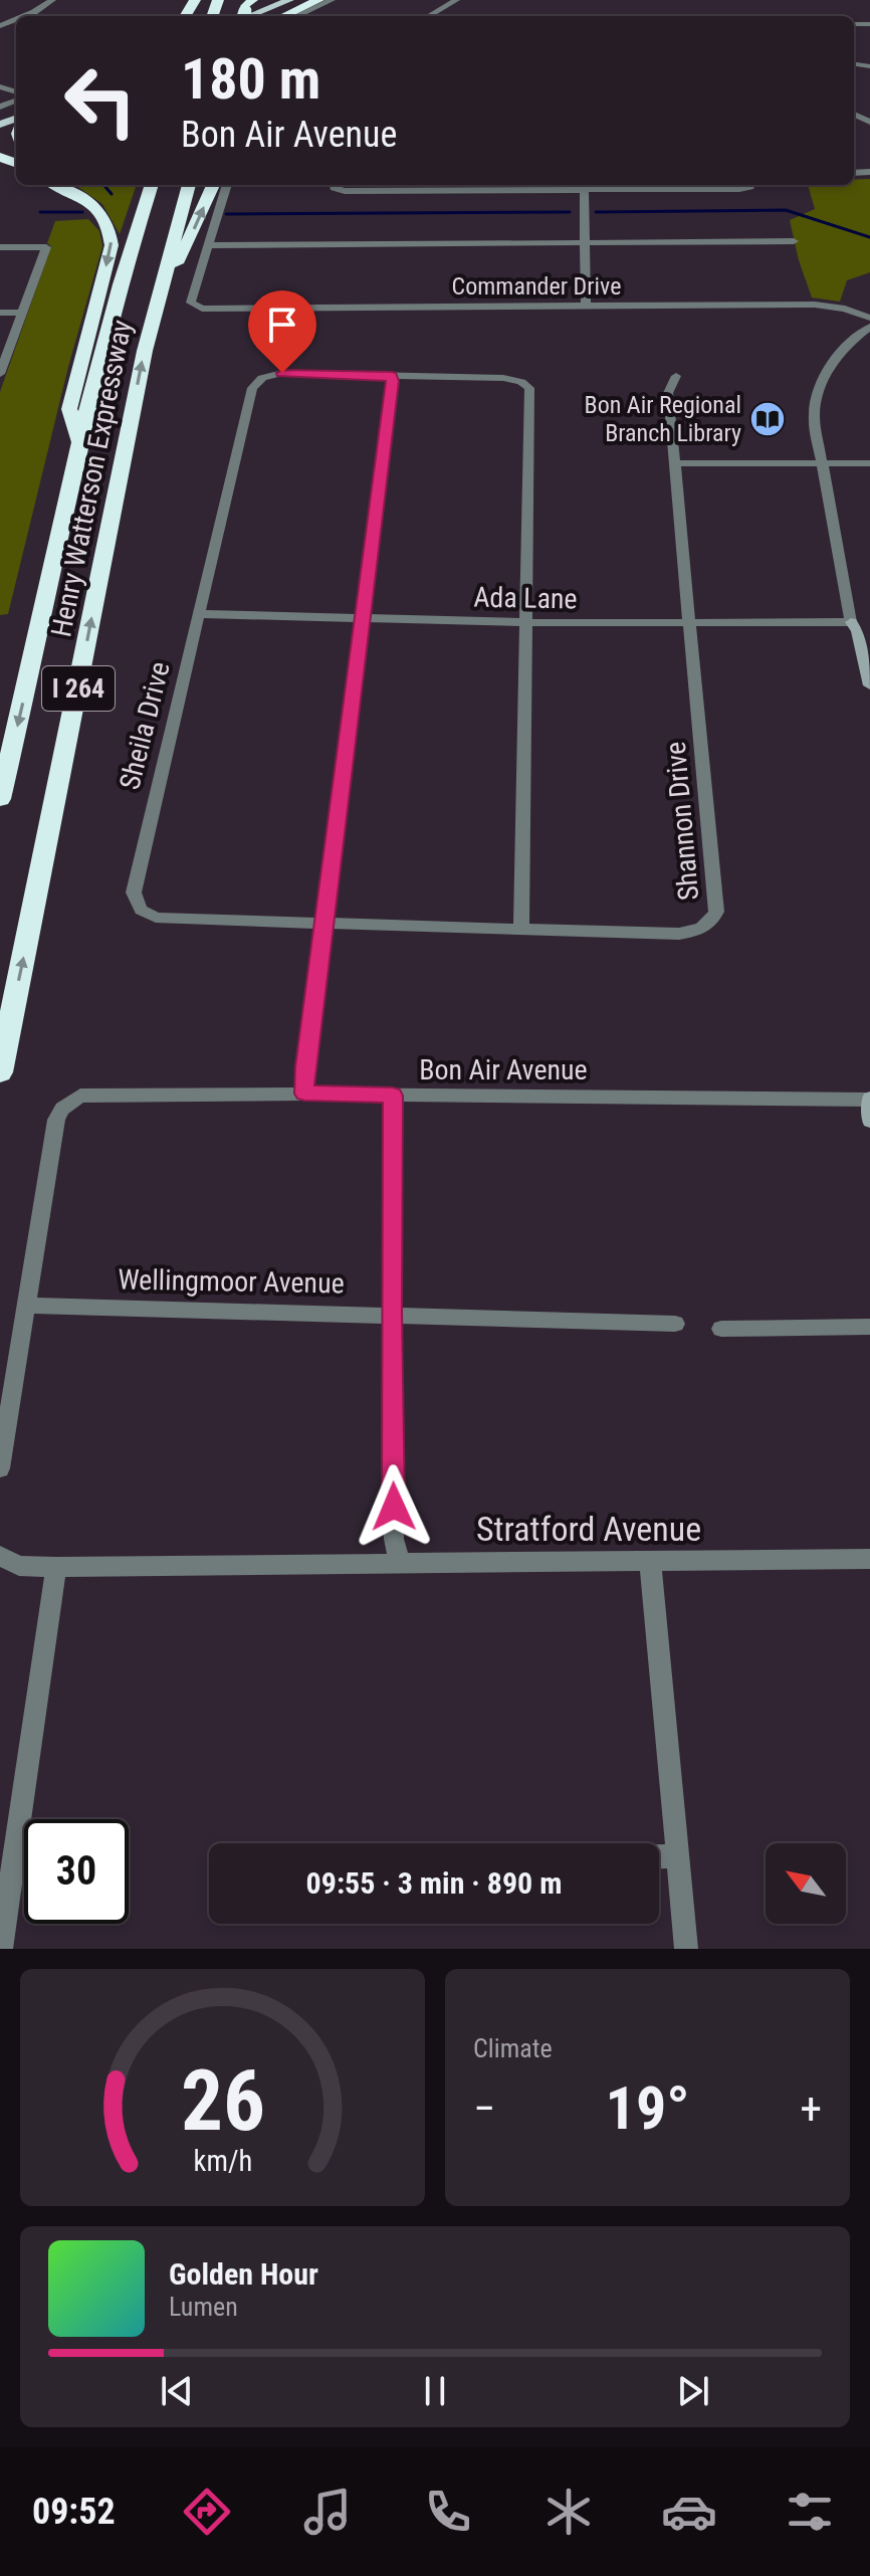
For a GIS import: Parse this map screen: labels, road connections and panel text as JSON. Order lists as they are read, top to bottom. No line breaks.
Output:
{"streets":{"highway":["Henry Watterson Expressway","I 264"],"street":["Commander Drive","Ada Lane","Sheila Drive","Shannon Drive","Bon Air Avenue","Wellingmoor Avenue","Stratford Avenue"]},"crossings":[["Ada Lane","Sheila Drive"],["Ada Lane","Shannon Drive"],["Sheila Drive","Shannon Drive"],["Bon Air Avenue","Wellingmoor Avenue"]],"places":{"library":["Bon Air Regional Branch Library"]},"north":"top left","page":{"turn":["180 m","Bon Air Avenue"],"limit":"30","trip":"09:55 · 3 min · 890 m","tile":"Climate","heat":["−","19°","+"],"song":["Golden Hour","Lumen"],"tabs":"09:52","gauge":["26","km/h"]}}
